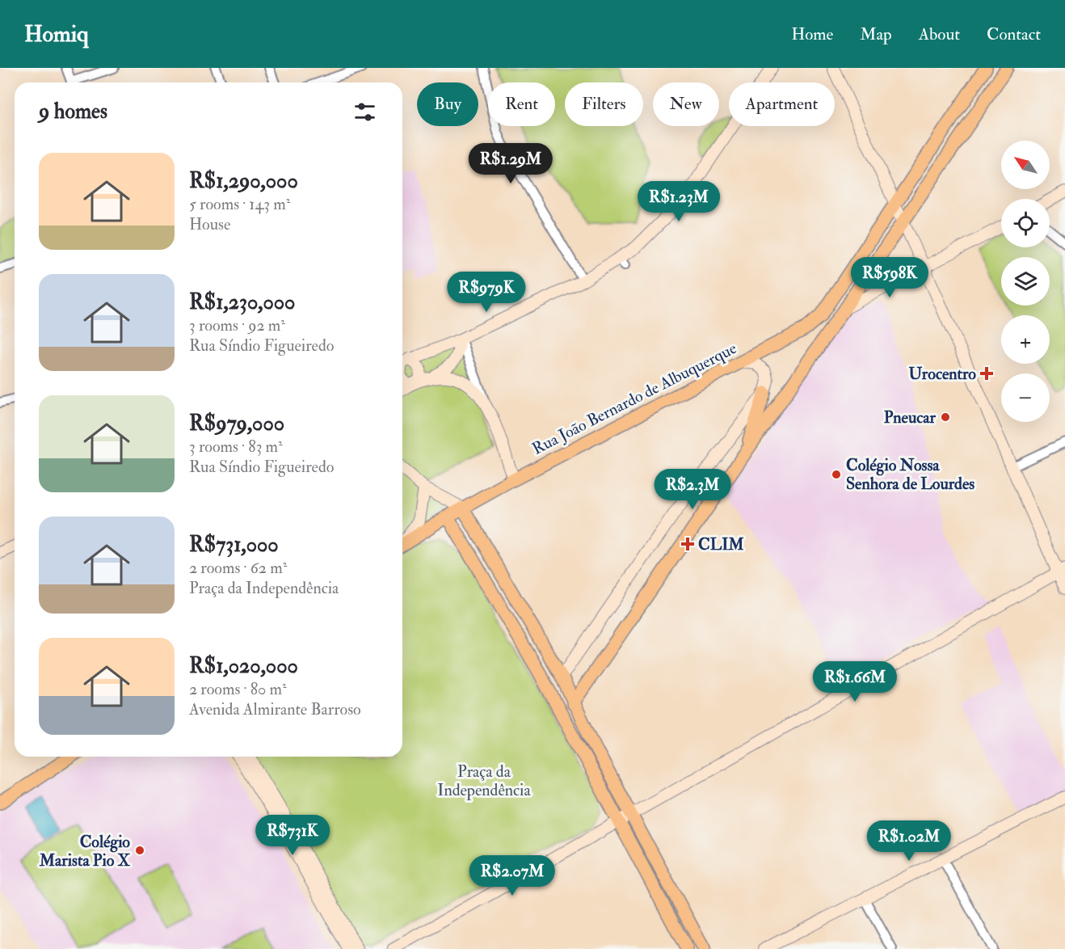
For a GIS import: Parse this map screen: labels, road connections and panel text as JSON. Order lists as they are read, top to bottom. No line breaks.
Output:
{"streets":{"main road":["Rua João Bernardo de Albuquerque"]},"parks":["Praça da Independência"],"places":{"health":["Urocentro","CLIM"],"other":["Pneucar","Colégio Nossa Senhora de Lourdes","Colégio Marista Pio X"]},"north":"top left","page":{"header":"Homiq","nav":["Home","Map","About","Contact"],"chip":["Buy","Rent","Filters","New","Apartment"],"heading":"9 homes","map_buttons":["+","−"],"list":[{"name":"R$1,290,000","note":"5 rooms · 143 m² · House"},{"name":"R$1,230,000","note":"3 rooms · 92 m² · Rua Síndio Figueiredo"},{"name":"R$979,000","note":"3 rooms · 83 m² · Rua Síndio Figueiredo"},{"name":"R$731,000","note":"2 rooms · 62 m² · Praça da Independência"},{"name":"R$1,020,000","note":"2 rooms · 80 m² · Avenida Almirante Barroso"}],"price":["R$1.29M","R$1.23M","R$598K","R$979K","R$2.3M","R$1.66M","R$731K","R$1.02M","R$2.07M"]}}
